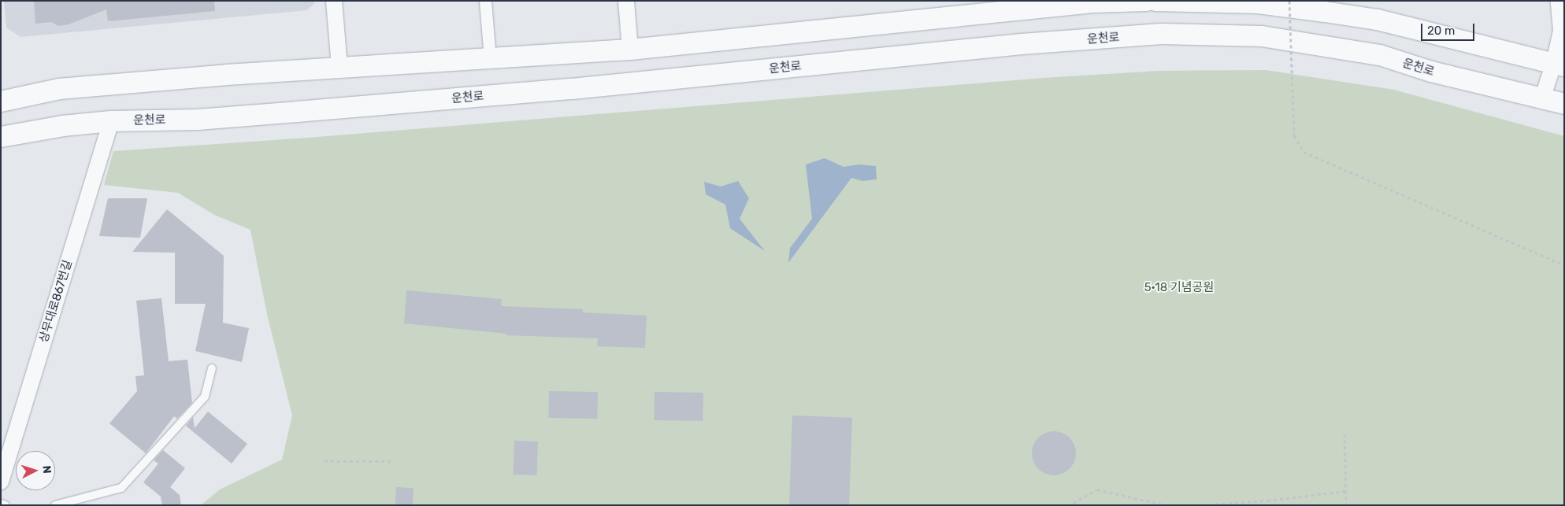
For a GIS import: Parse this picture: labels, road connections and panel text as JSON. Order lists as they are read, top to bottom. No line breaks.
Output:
{"streets":{"street":["운천로","상무대로867번길"]},"crossings":[["운천로","상무대로867번길"]],"parks":["5·18 기념공원"],"scale_bar":"20 m","north":"right"}
